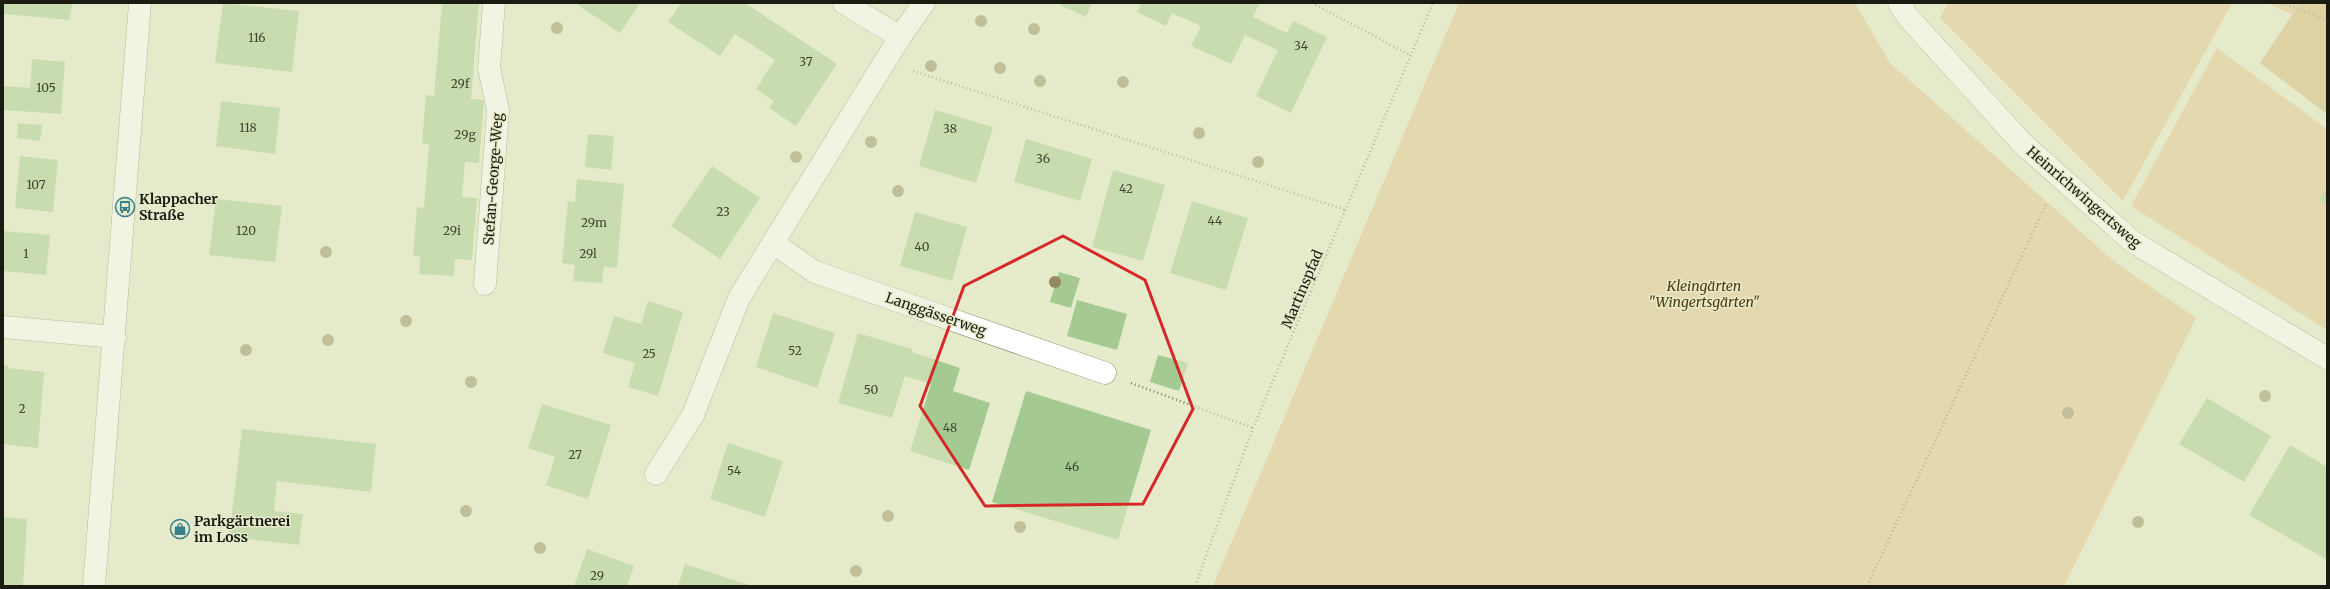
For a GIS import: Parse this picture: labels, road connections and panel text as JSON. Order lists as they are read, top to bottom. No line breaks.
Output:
{"streets":{"street":["Stefan-George-Weg","Heinrichwingertsweg","Langgässerweg"],"path":["Martinspfad"]},"parks":["Kleingärten \"Wingertsgärten\""],"places":{"bus stop":["Klappacher Straße"],"shop":["Parkgärtnerei im Loss"]},"house_numbers":["116","34","37","29f","105","118","38","29g","36","107","42","23","44","29m","120","29i","40","1","29l","52","25","50","2","48","27","46","54","29"]}
